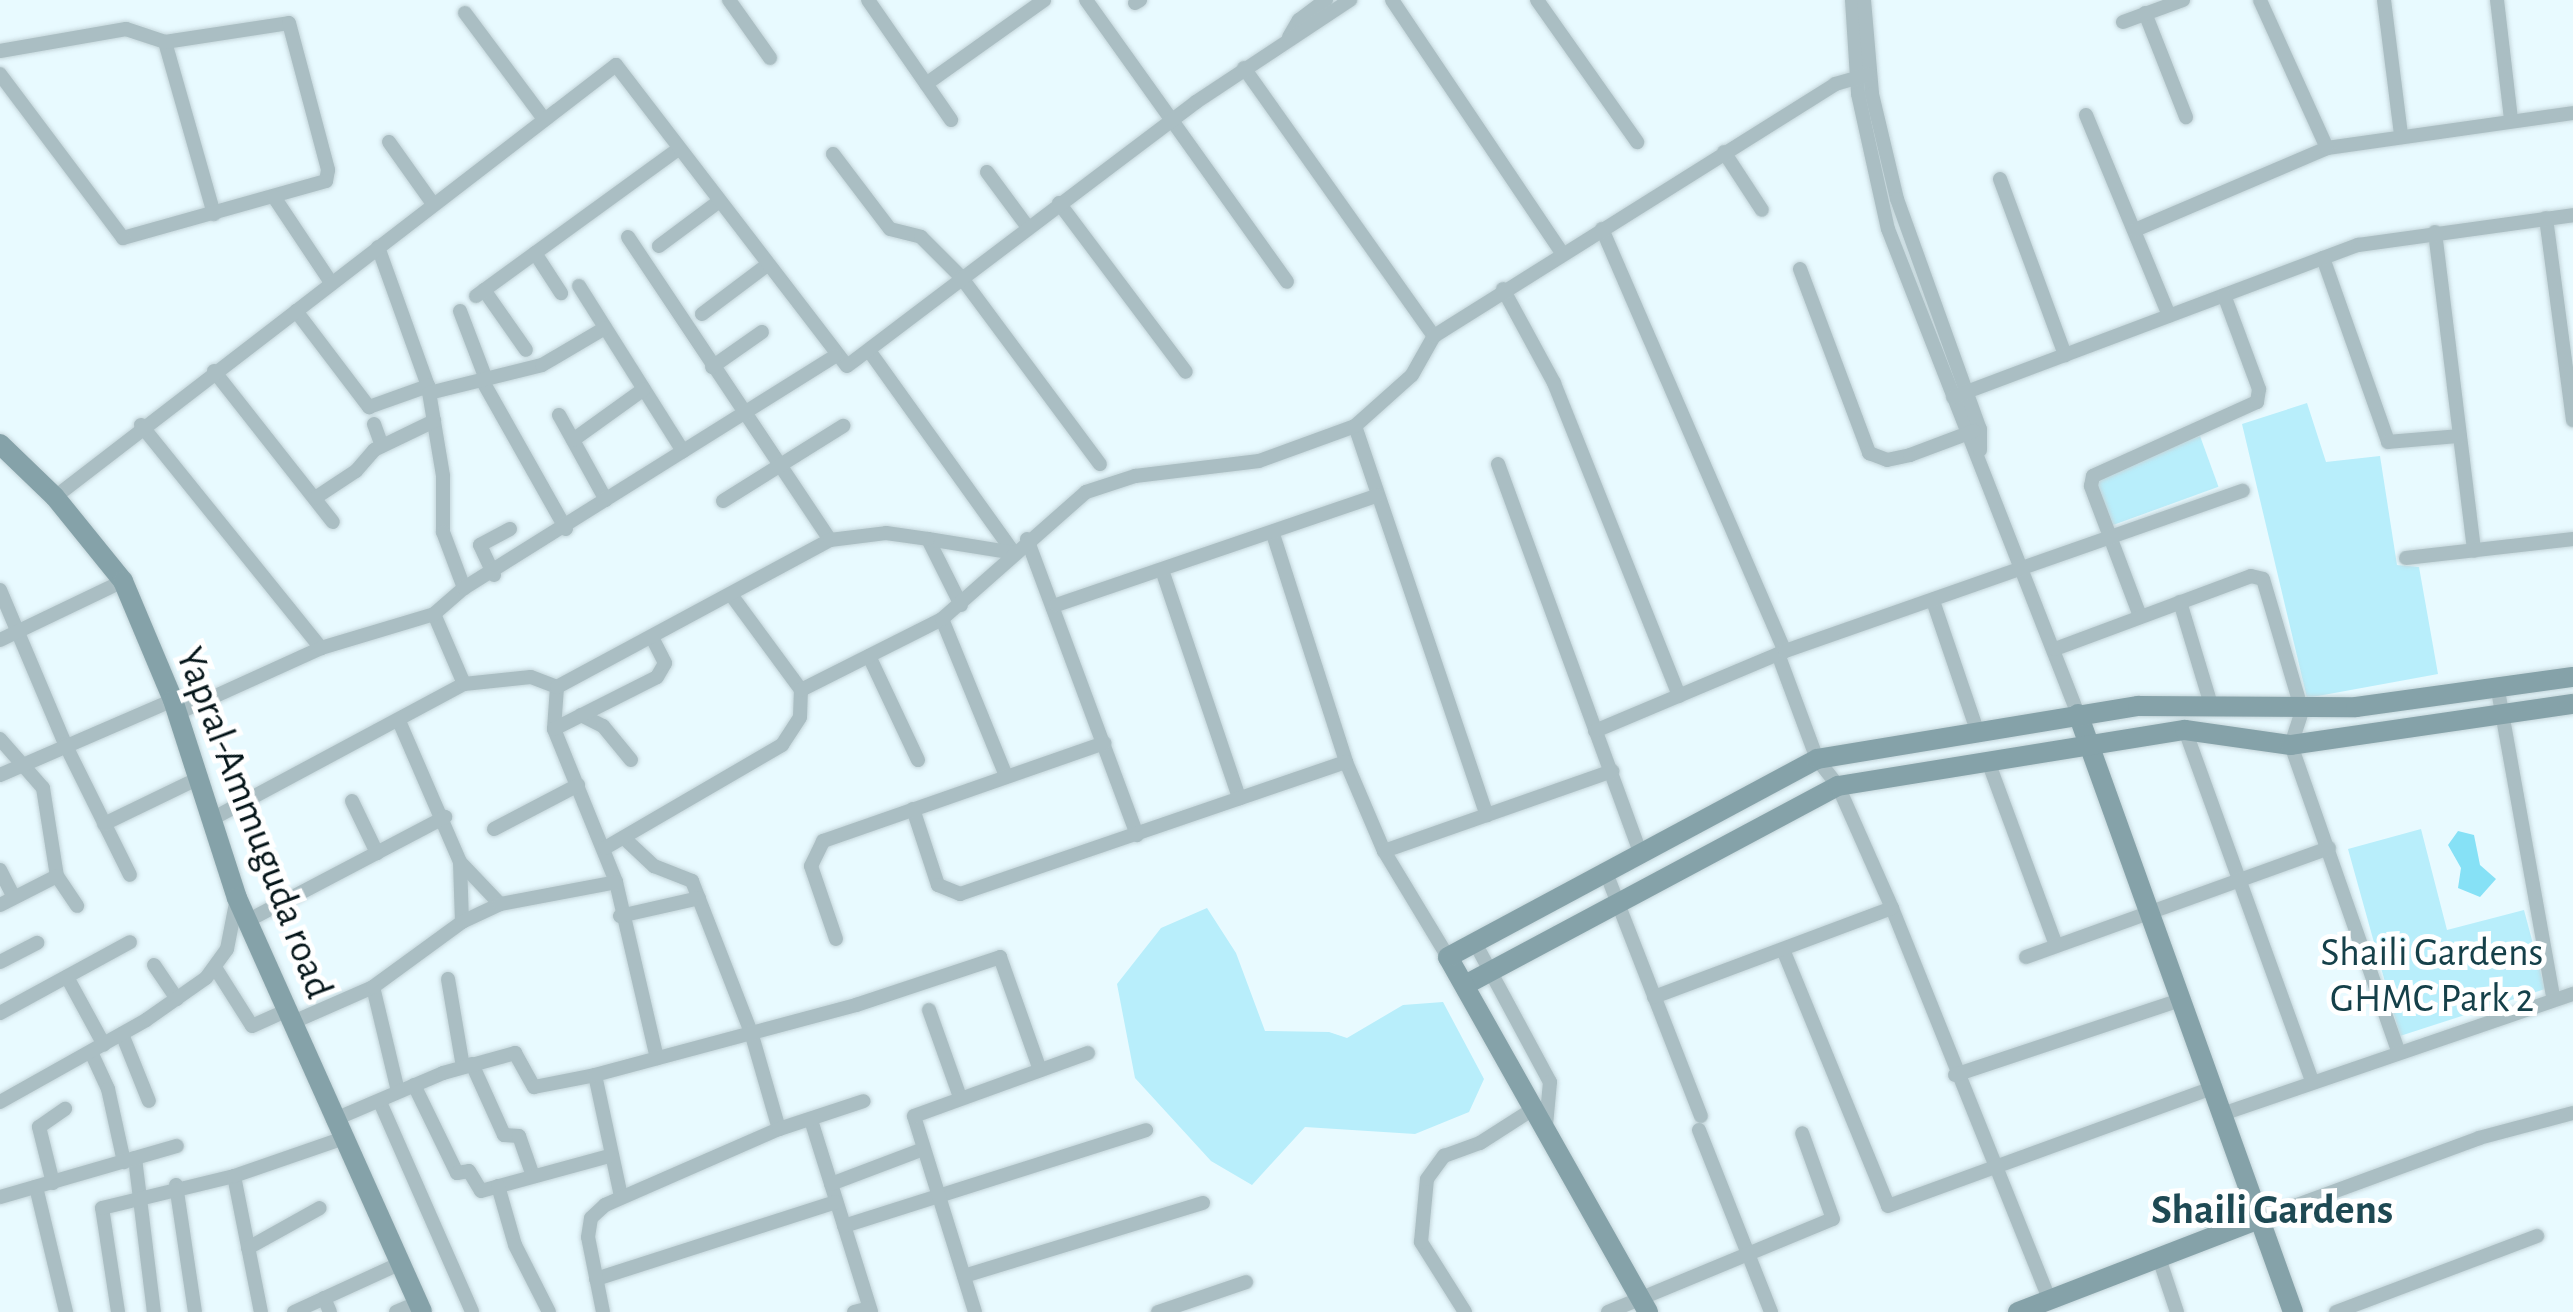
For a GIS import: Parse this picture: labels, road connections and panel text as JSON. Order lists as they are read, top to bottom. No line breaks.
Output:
{"streets":{"street":["Yapral-Ammuguda road"]},"districts":["Shaili Gardens"],"parks":["Shaili Gardens GHMC Park 2"]}
